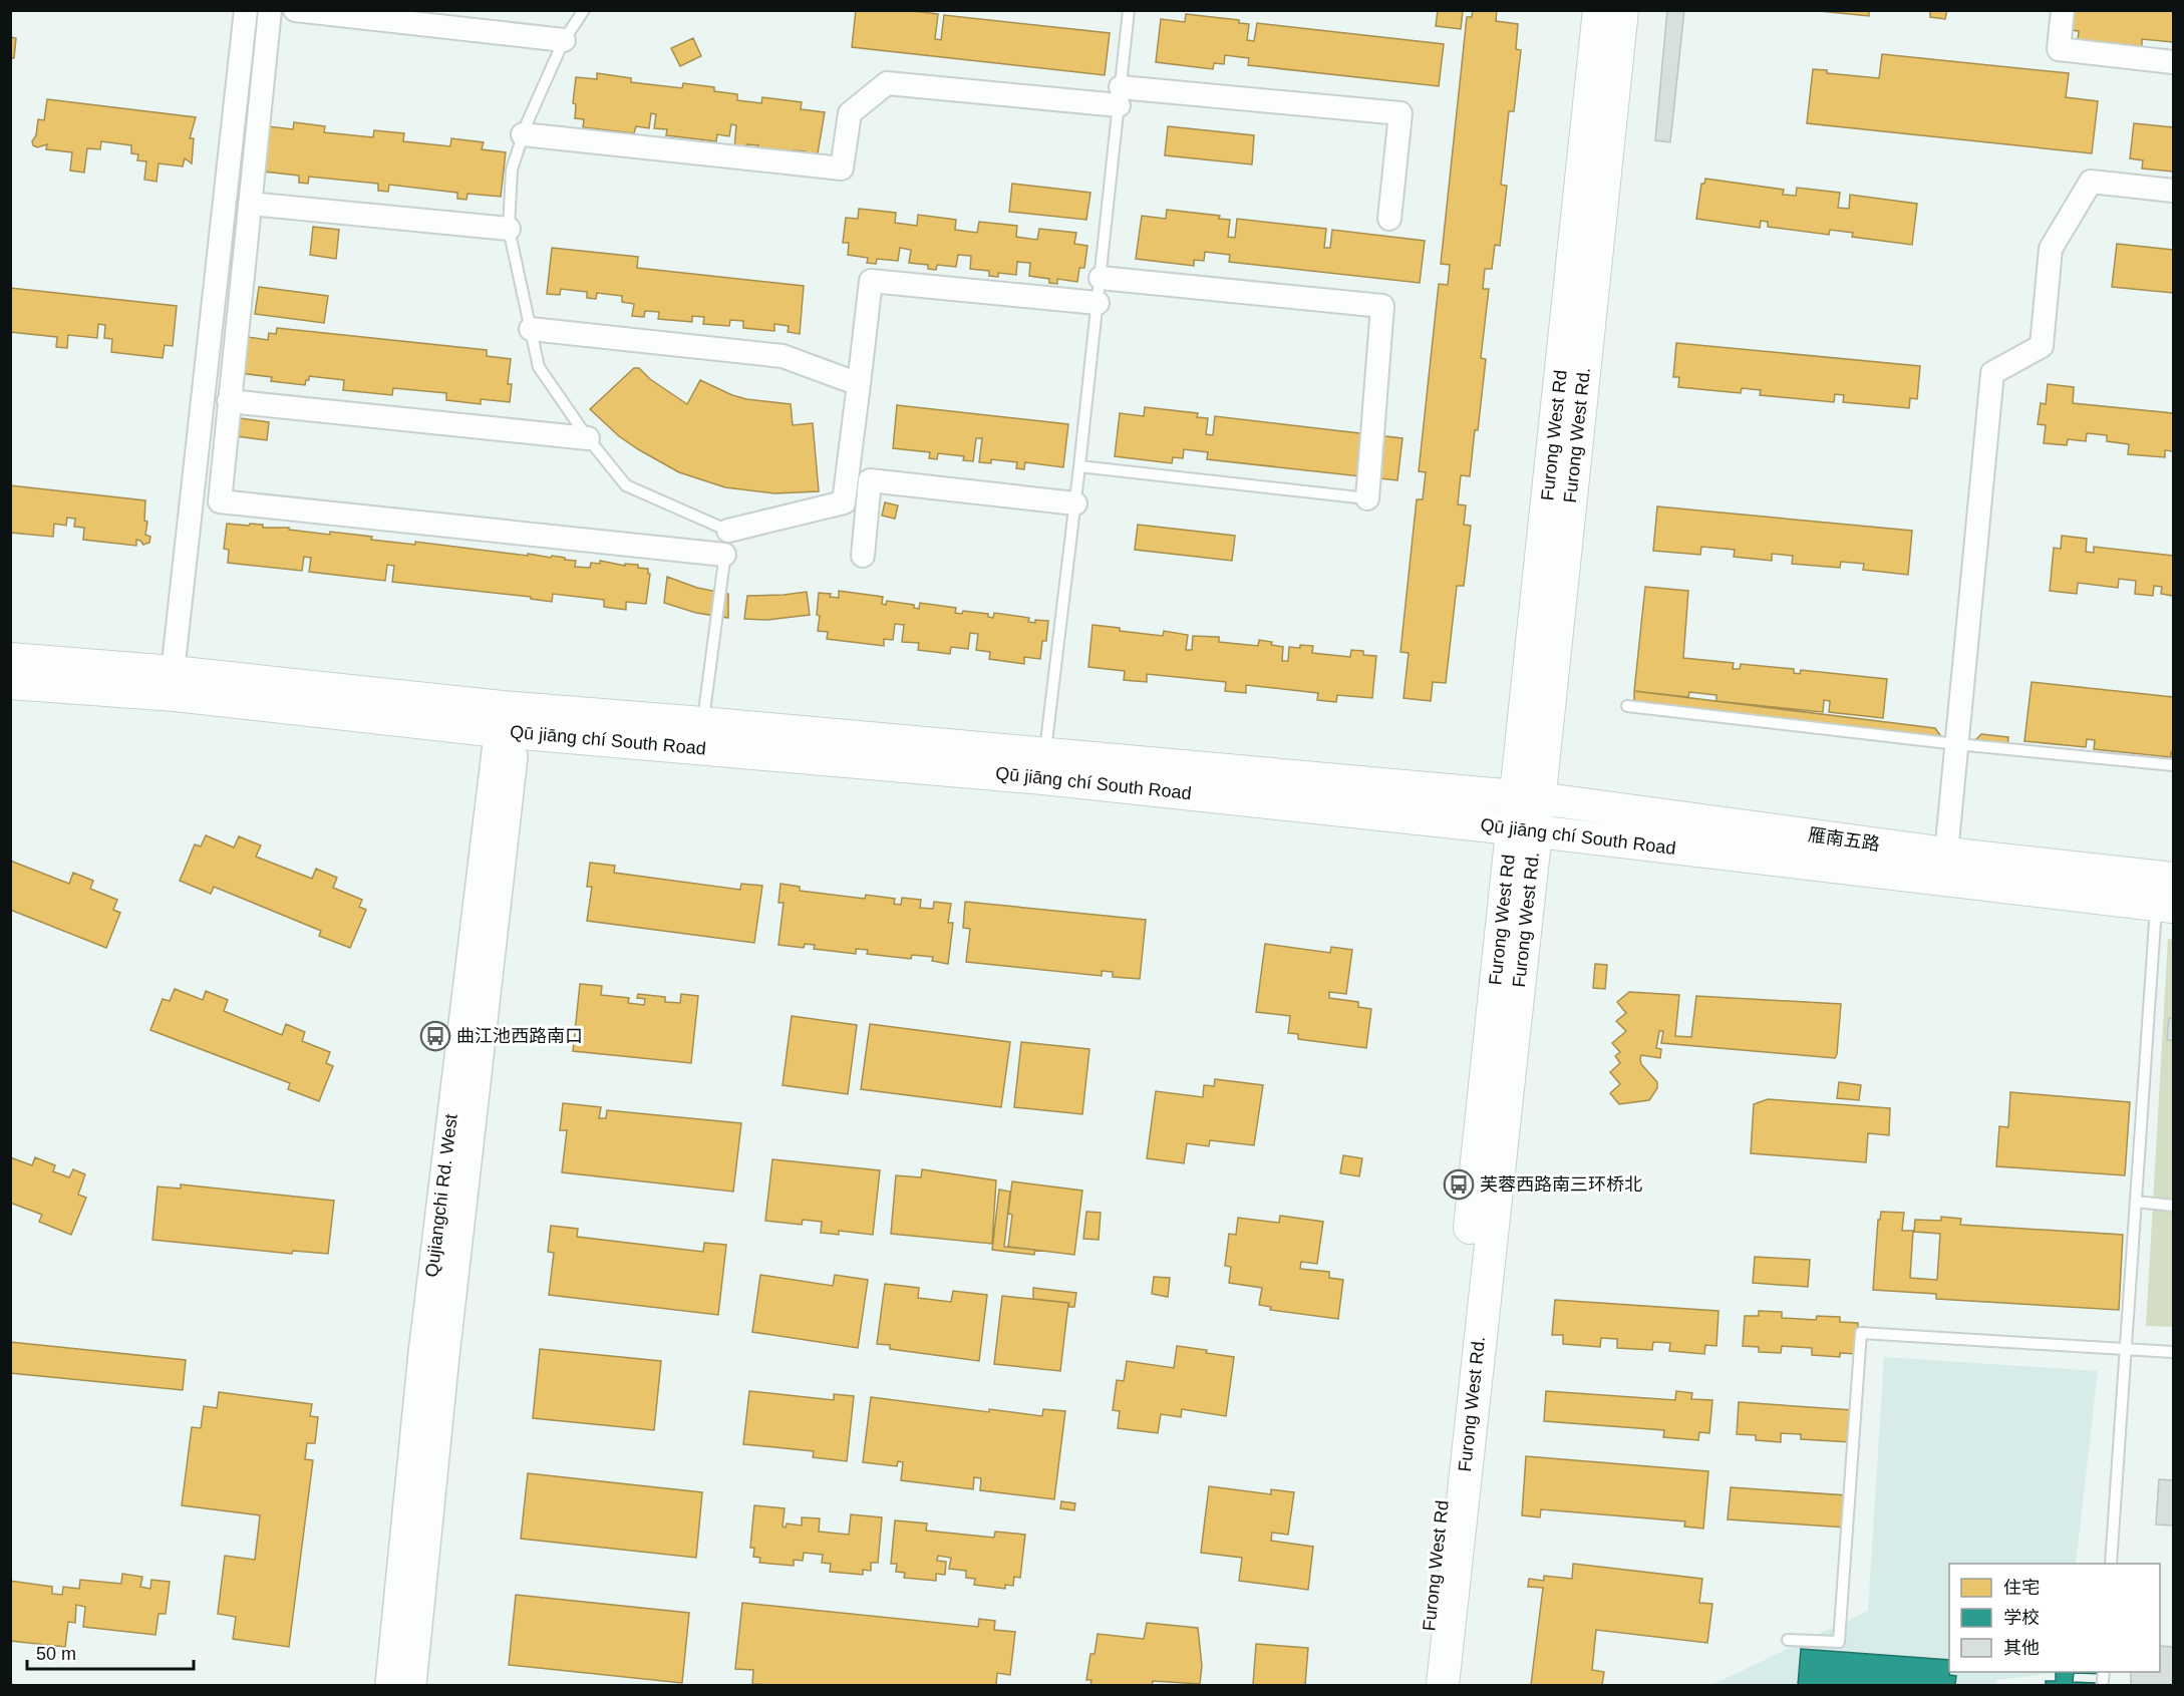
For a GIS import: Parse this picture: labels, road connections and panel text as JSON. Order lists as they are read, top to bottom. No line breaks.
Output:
{"streets":{"main road":["Furong West Rd","Furong West Rd.","Qū jiāng chí South Road","雁南五路"],"street":["Qujiangchi Rd. West"]},"crossings":[["Furong West Rd","Furong West Rd."],["Furong West Rd","Qū jiāng chí South Road"],["Furong West Rd","雁南五路"],["Furong West Rd.","Qū jiāng chí South Road"],["Furong West Rd.","雁南五路"],["Qū jiāng chí South Road","雁南五路"],["Qū jiāng chí South Road","Qujiangchi Rd. West"]],"places":{"bus stop":["曲江池西路南口","芙蓉西路南三环桥北"]},"legend":["住宅","学校","其他"],"scale_bar":"50 m"}
